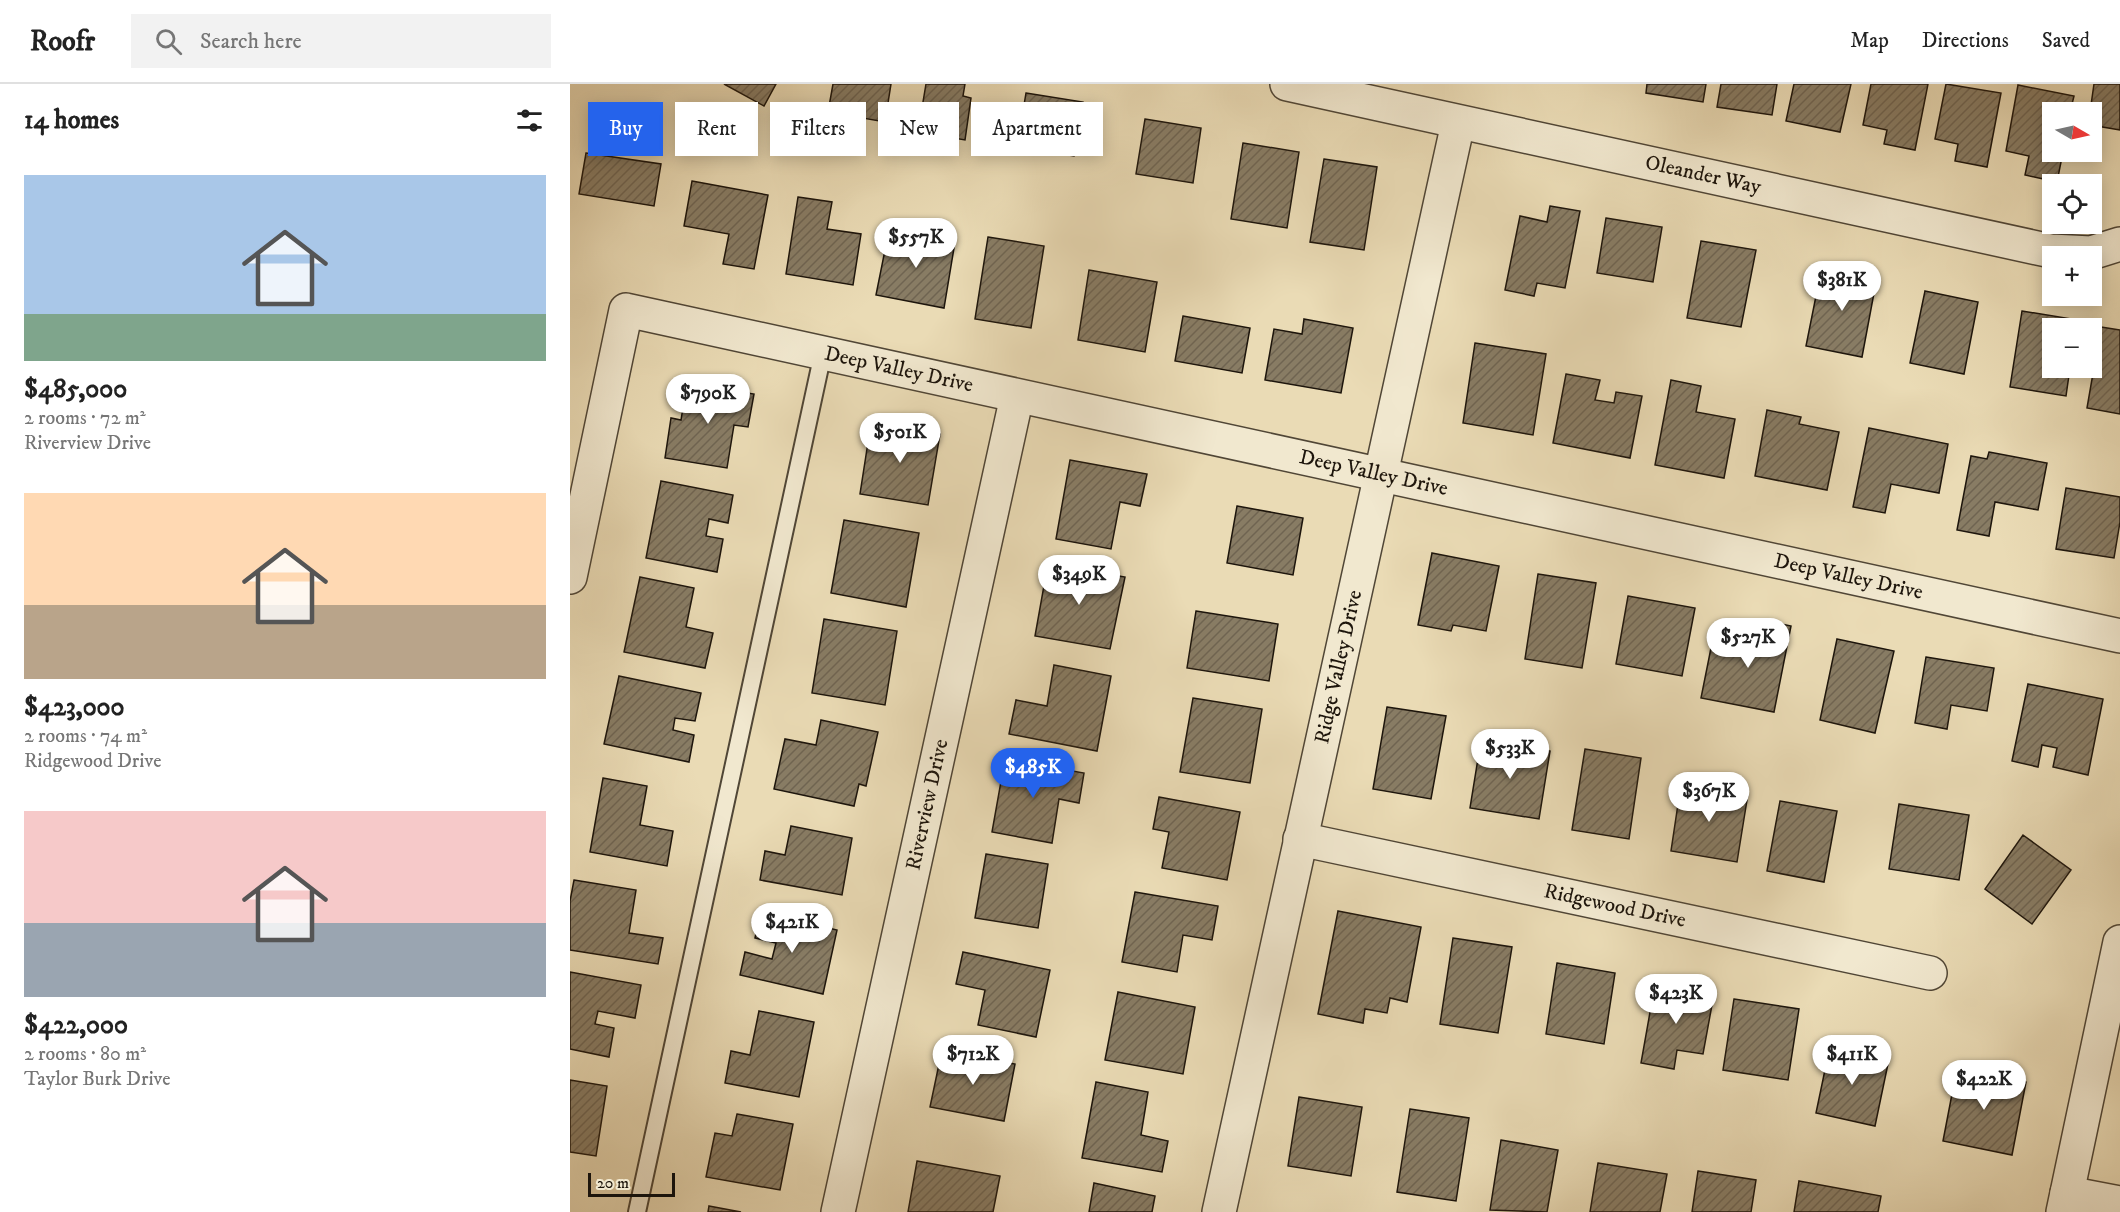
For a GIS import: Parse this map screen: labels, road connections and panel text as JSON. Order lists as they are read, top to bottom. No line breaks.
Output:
{"streets":{"street":["Oleander Way","Deep Valley Drive","Ridge Valley Drive","Riverview Drive","Ridgewood Drive"]},"crossings":[["Oleander Way","Ridge Valley Drive"],["Deep Valley Drive","Ridge Valley Drive"],["Deep Valley Drive","Riverview Drive"],["Ridge Valley Drive","Ridgewood Drive"]],"scale_bar":"20 m","north":"right","page":{"header":"Roofr","search":"Search here","nav":["Map","Directions","Saved"],"heading":"14 homes","map_buttons":["+","−"],"chip":["Buy","Rent","Filters","New","Apartment"],"list":[{"name":"$485,000","note":"2 rooms · 72 m² · Riverview Drive"},{"name":"$423,000","note":"2 rooms · 74 m² · Ridgewood Drive"},{"name":"$422,000","note":"2 rooms · 80 m² · Taylor Burk Drive"}],"price":["$557K","$381K","$790K","$501K","$349K","$527K","$533K","$485K","$367K","$421K","$423K","$712K","$411K","$422K"],"scale":"20 m"}}
